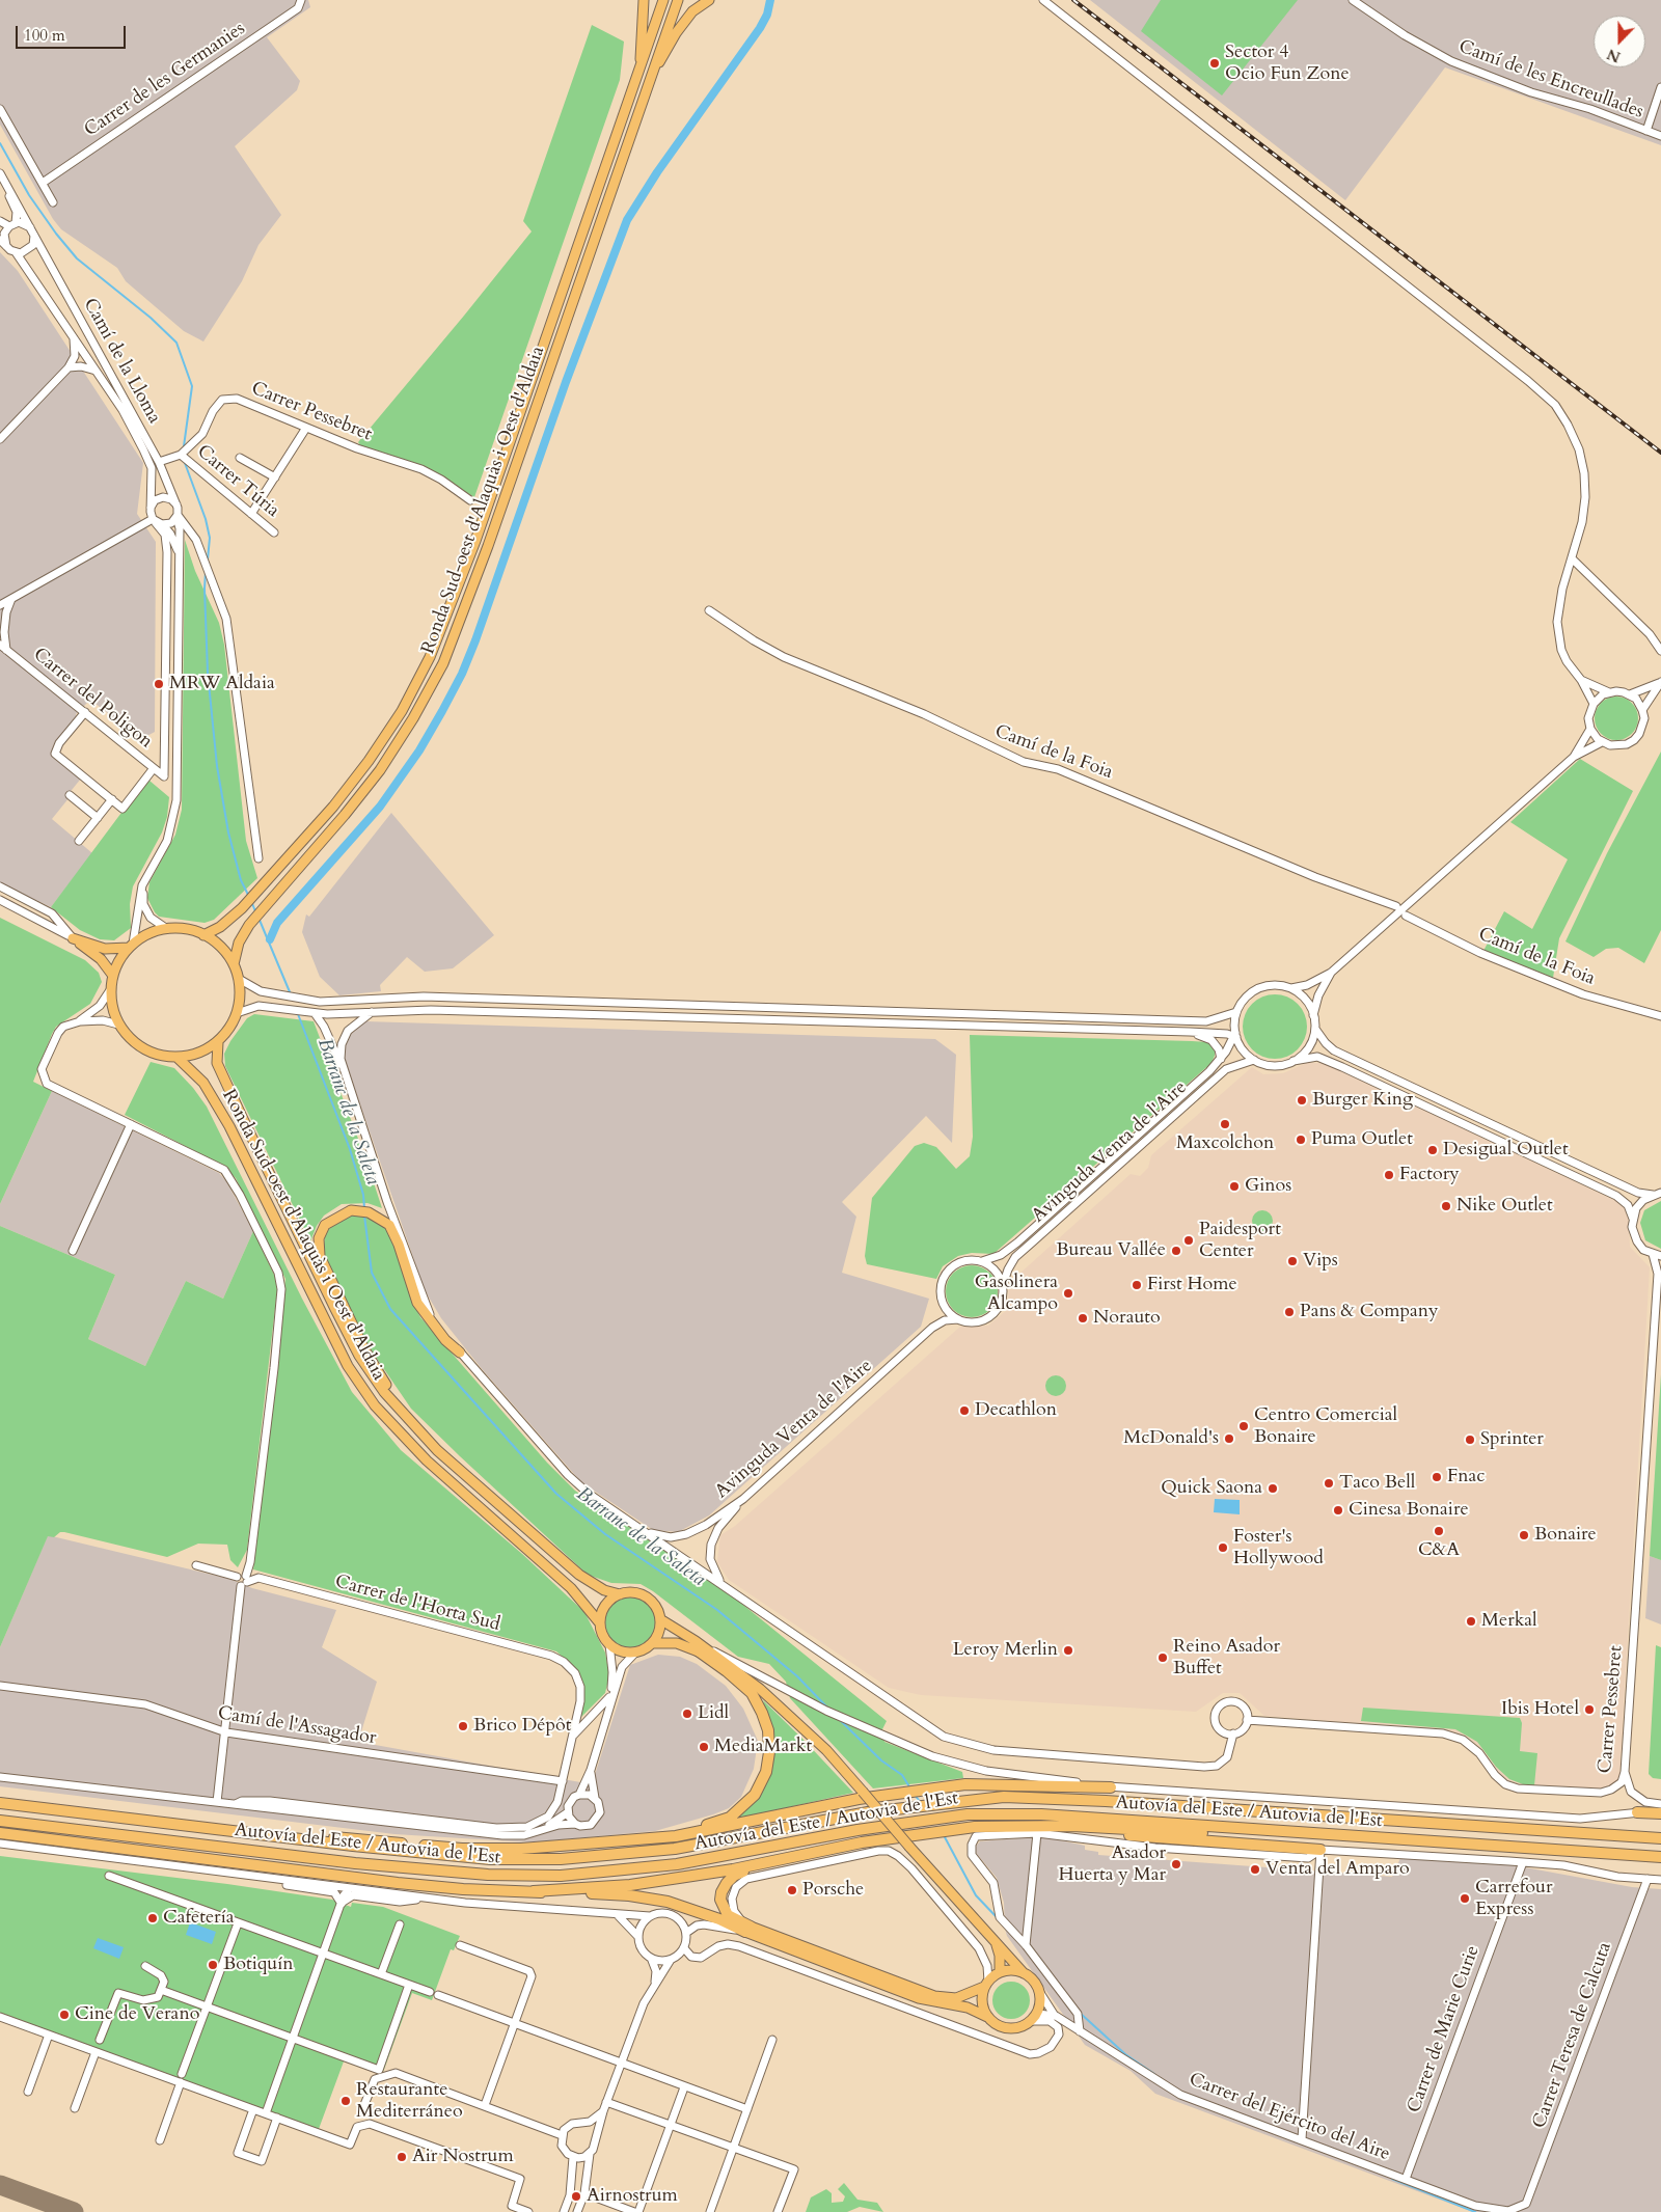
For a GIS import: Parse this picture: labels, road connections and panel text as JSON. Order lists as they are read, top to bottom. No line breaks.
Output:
{"streets":{"highway":["Autovía del Este / Autovia de l'Est"],"main road":["Ronda Sud-oest d'Alaquàs i Oest d'Aldaia"],"street":["Carrer de les Germanies","Camí de les Encreullades","Camí de la Lloma","Carrer Pessebret","Carrer Túria","Carrer del Poligon","Camí de la Foia","Avinguda Venta de l'Aire","Carrer de l'Horta Sud","Camí de l'Assagador","Carrer de Marie Curie","Carrer Teresa de Calcuta","Carrer del Ejército del Aire"]},"crossings":[["Camí de la Lloma","Carrer Pessebret"],["Camí de la Lloma","Carrer del Poligon"],["Carrer Pessebret","Carrer Túria"],["Carrer de Marie Curie","Carrer del Ejército del Aire"],["Carrer Teresa de Calcuta","Carrer del Ejército del Aire"]],"water":["Barranc de la Saleta"],"places":["Sector 4 Ocio Fun Zone","MRW Aldaia","Burger King","Maxcolchon","Puma Outlet","Desigual Outlet","Factory","Ginos","Nike Outlet","Paidesport Center","Bureau Vallée","Vips","First Home","Gasolinera Alcampo","Pans & Company","Norauto","Decathlon","Centro Comercial Bonaire","McDonald's","Sprinter","Fnac","Taco Bell","Quick Saona","Cinesa Bonaire","C&A","Bonaire","Foster's Hollywood","Merkal","Leroy Merlin","Reino Asador Buffet","Ibis Hotel","Lidl","Brico Dépôt","MediaMarkt","Asador Huerta y Mar","Venta del Amparo","Porsche","Carrefour Express","Cafetería","Botiquín","Cine de Verano","Restaurante Mediterráneo","Air Nostrum","Airnostrum"],"scale_bar":"100 m","north":"bottom"}
